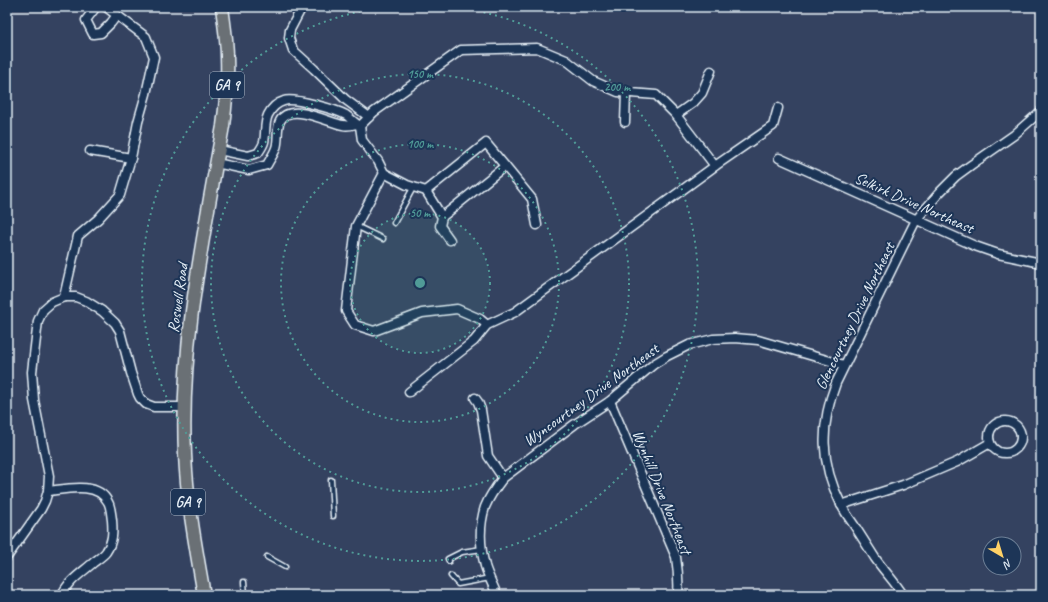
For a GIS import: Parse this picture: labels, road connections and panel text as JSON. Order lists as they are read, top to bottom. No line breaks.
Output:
{"streets":{"main road":["GA 9","Roswell Road"],"street":["Selkirk Drive Northeast","Glencourtney Drive Northeast","Wyncourtney Drive Northeast","Wynhill Drive Northeast"]},"crossings":[["Selkirk Drive Northeast","Glencourtney Drive Northeast"],["Glencourtney Drive Northeast","Wyncourtney Drive Northeast"],["Wyncourtney Drive Northeast","Wynhill Drive Northeast"]],"north":"bottom right","rings":["150 m","200 m","100 m","50 m"]}
